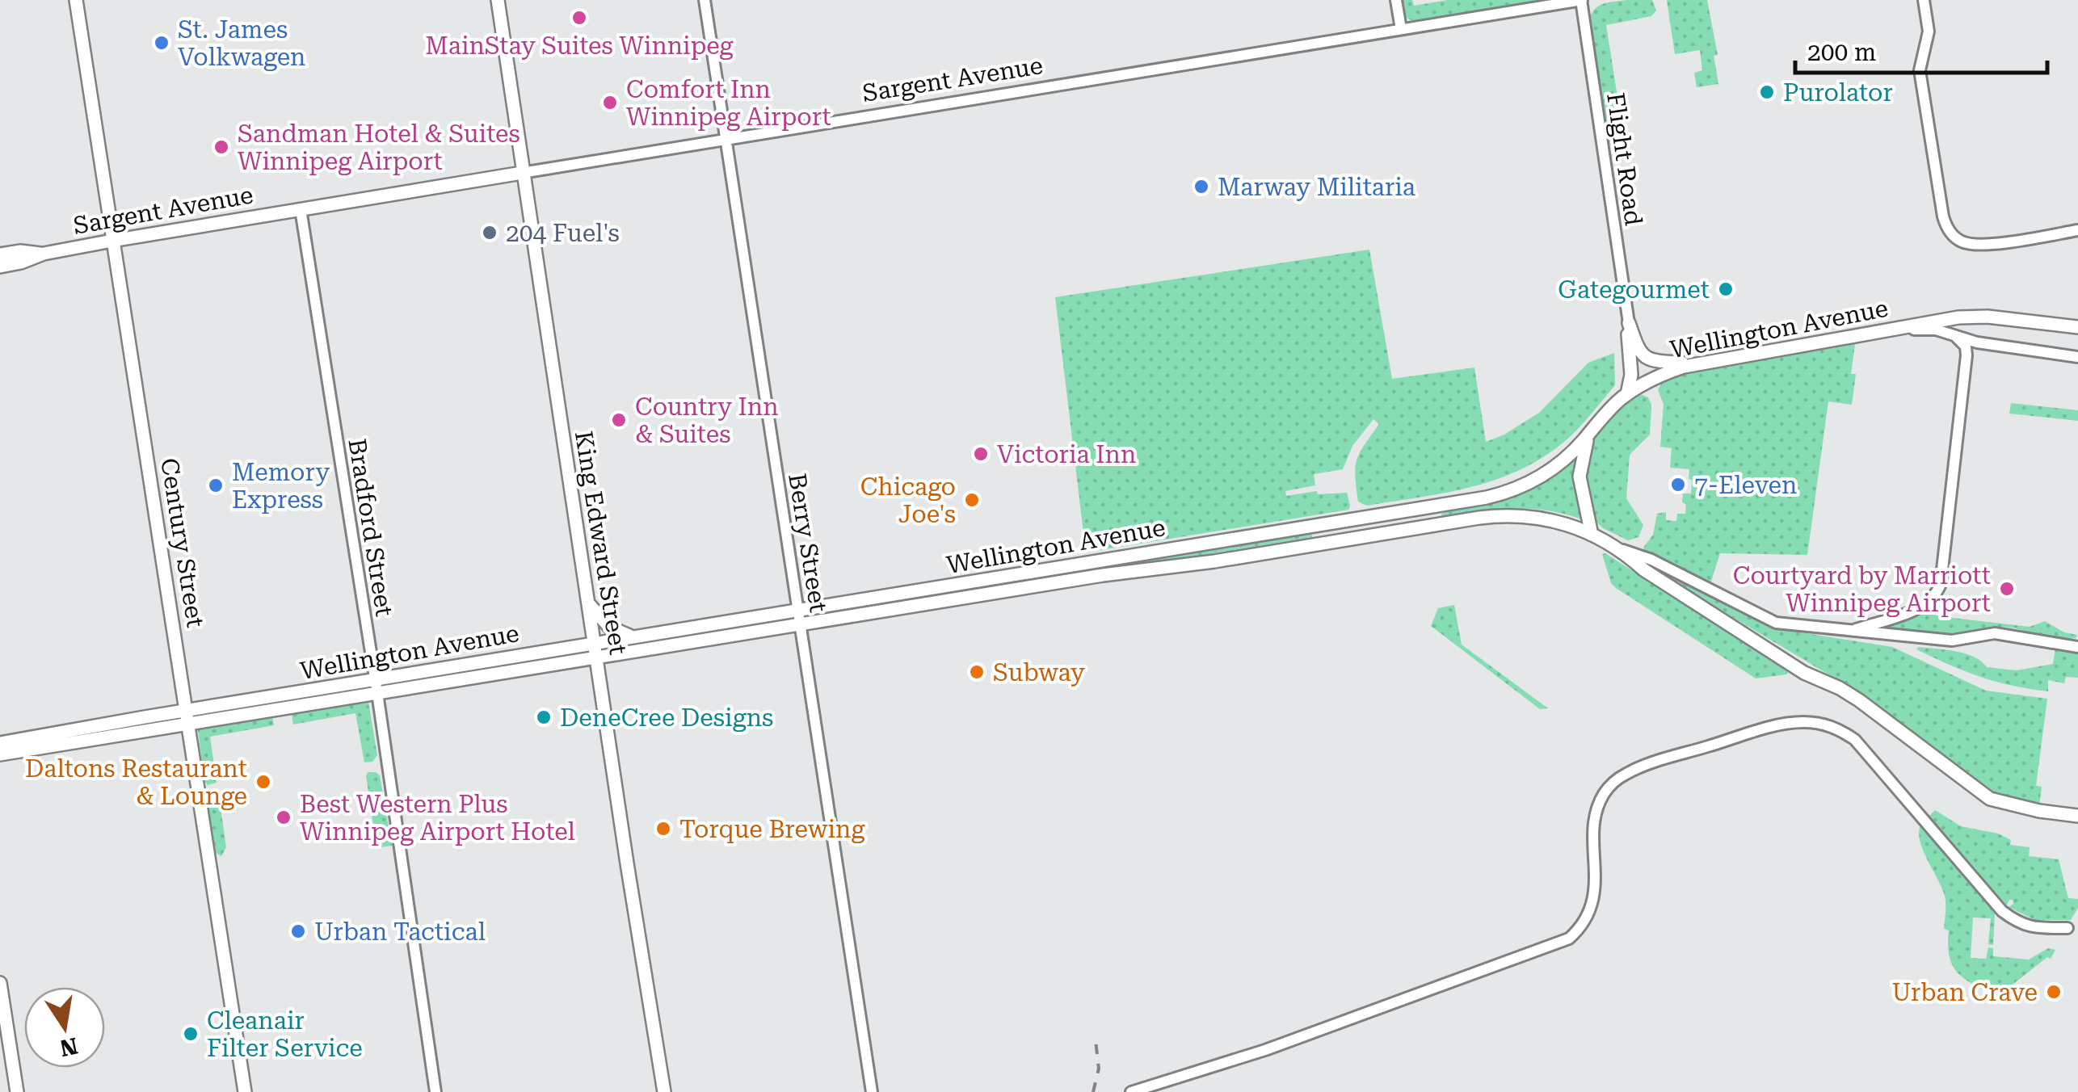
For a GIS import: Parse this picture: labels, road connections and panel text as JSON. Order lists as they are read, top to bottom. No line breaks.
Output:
{"streets":{"main road":["Sargent Avenue","Wellington Avenue","Century Street","King Edward Street"],"street":["Flight Road","Bradford Street","Berry Street"]},"crossings":[["Sargent Avenue","Flight Road"],["Sargent Avenue","Bradford Street"],["Sargent Avenue","Century Street"],["Sargent Avenue","King Edward Street"],["Sargent Avenue","Berry Street"],["Wellington Avenue","Bradford Street"],["Wellington Avenue","Century Street"],["Wellington Avenue","King Edward Street"],["Wellington Avenue","Berry Street"]],"places":["MainStay Suites Winnipeg","St. James Volkwagen","Purolator","Comfort Inn Winnipeg Airport","Sandman Hotel & Suites Winnipeg Airport","Marway Militaria","204 Fuel's","Gategourmet","Country Inn & Suites","Victoria Inn","7-Eleven","Memory Express","Chicago Joe's","Courtyard by Marriott Winnipeg Airport","Subway","DeneCree Designs","Daltons Restaurant & Lounge","Best Western Plus Winnipeg Airport Hotel","Torque Brewing","Urban Tactical","Urban Crave","Cleanair Filter Service"],"scale_bar":"200 m","north":"bottom"}
